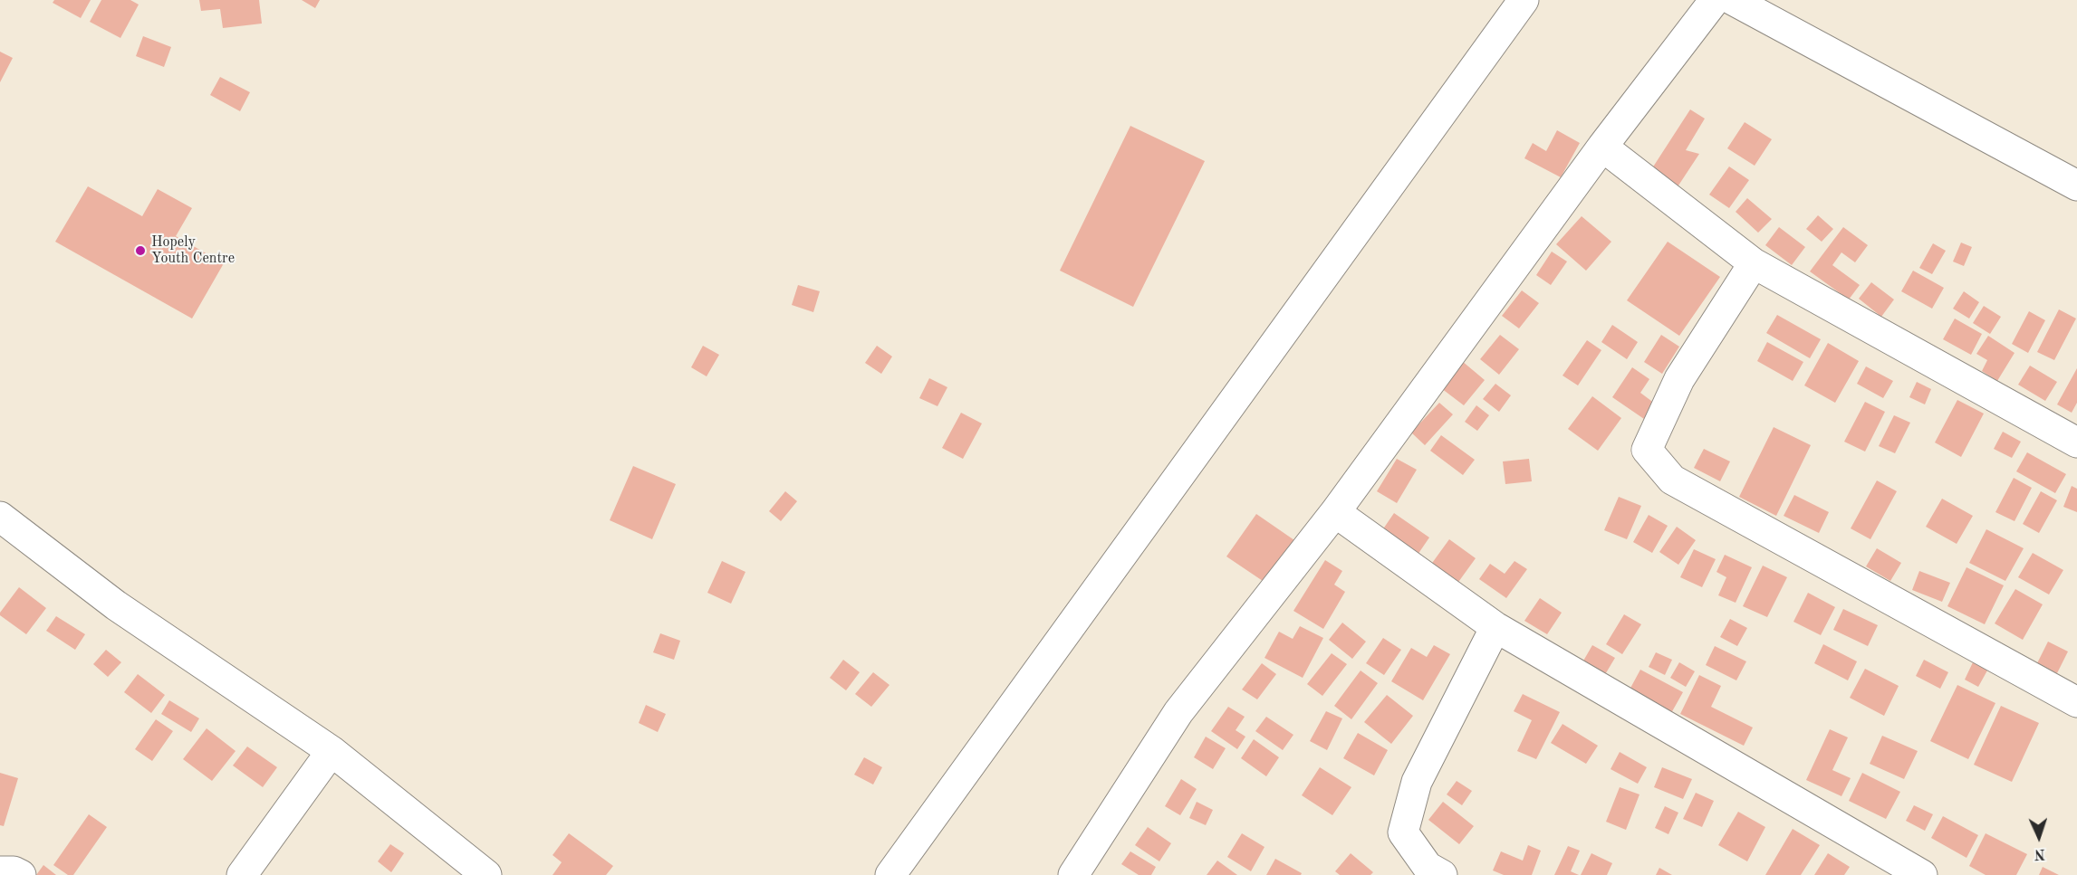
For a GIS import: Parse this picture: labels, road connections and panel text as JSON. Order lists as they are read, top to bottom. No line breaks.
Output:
{"places":["Hopely Youth Centre"],"north":"bottom"}
